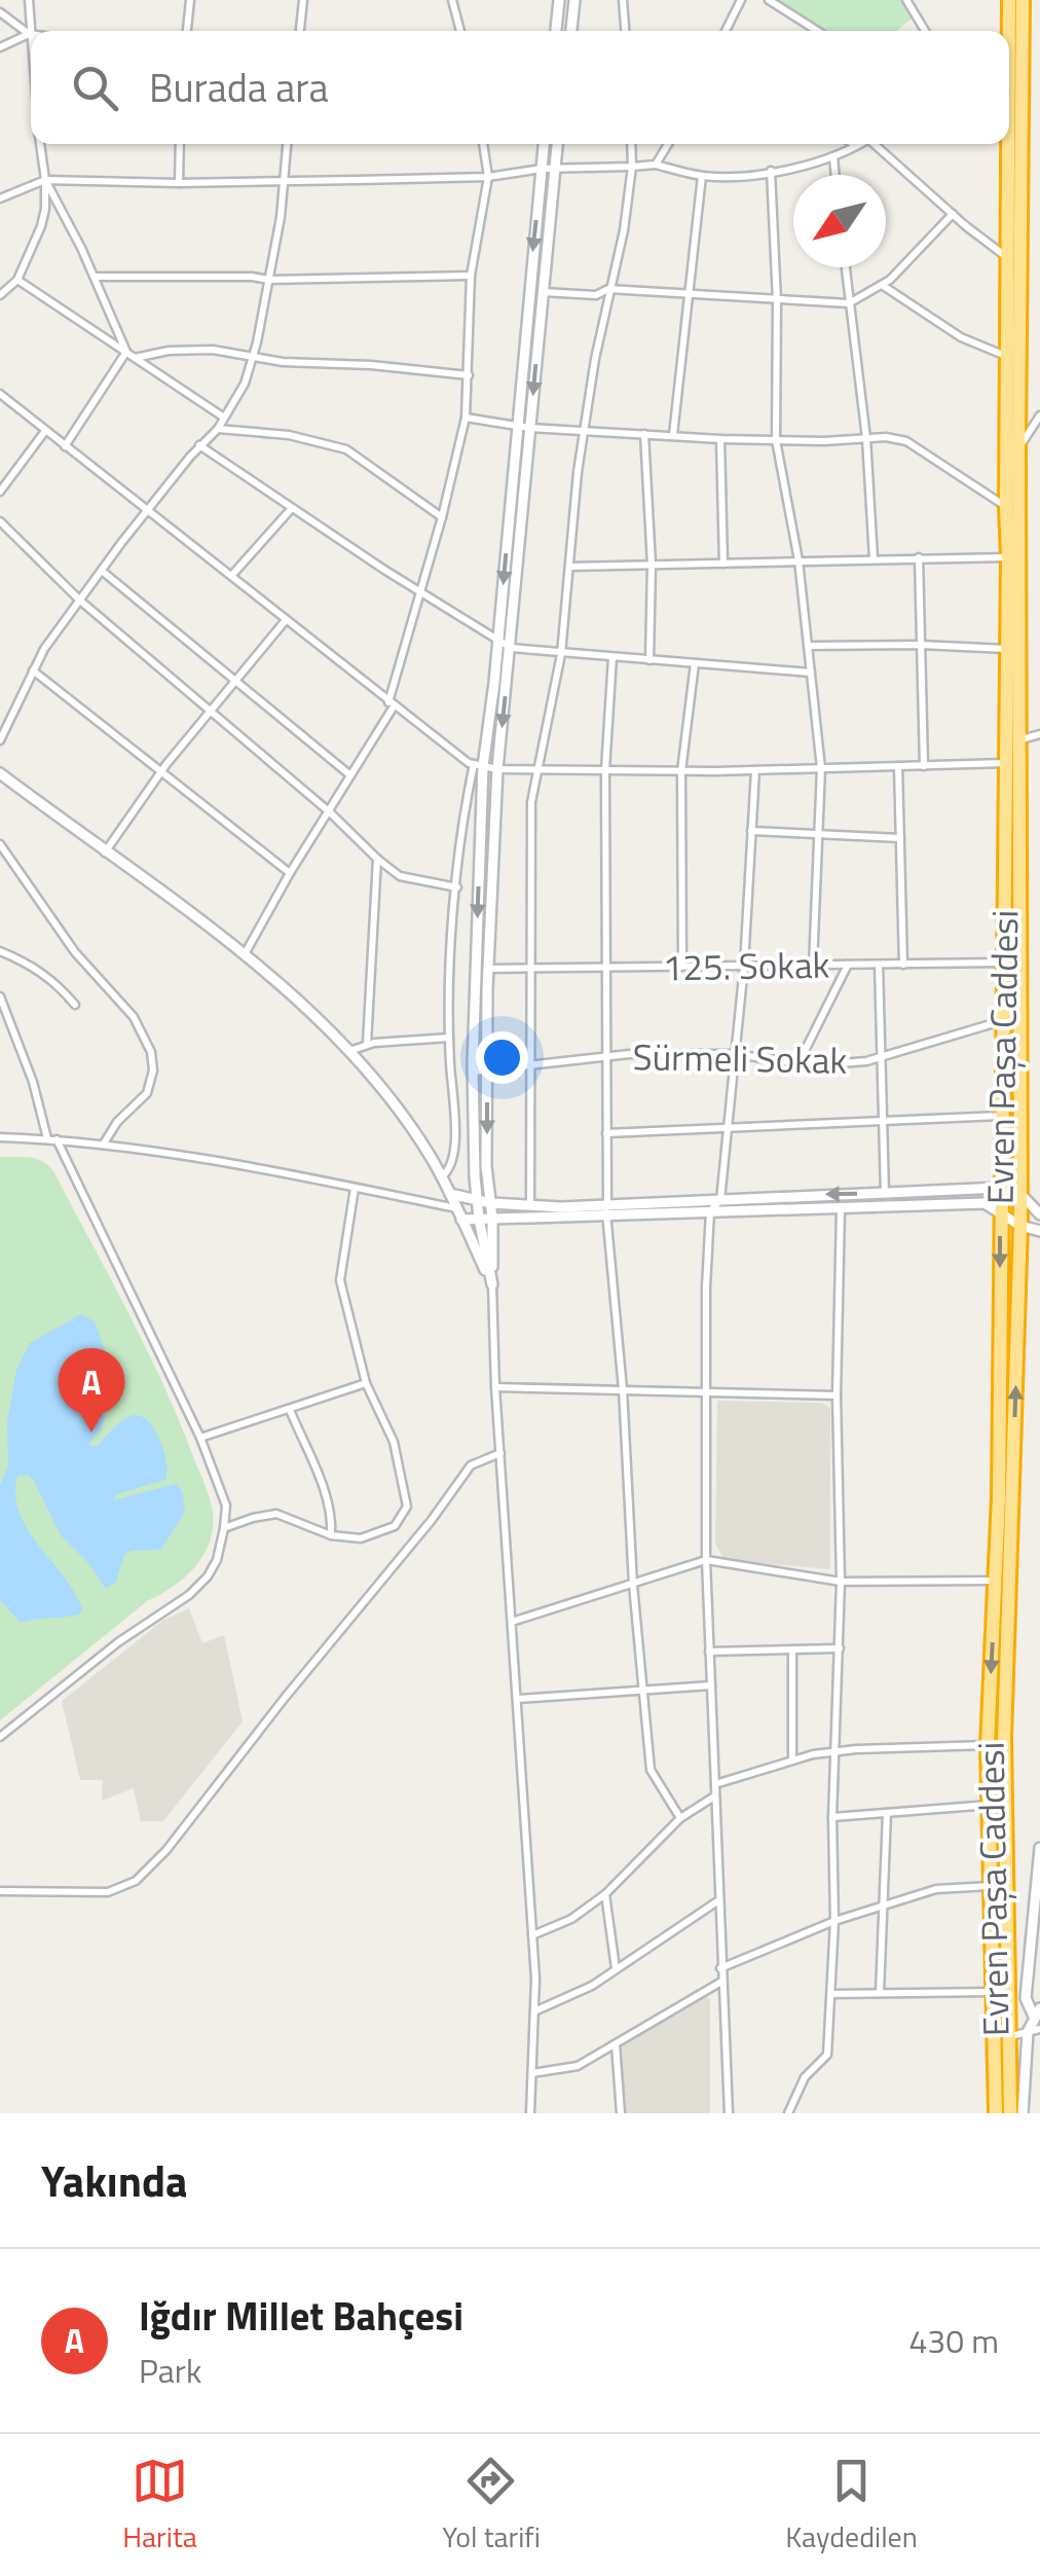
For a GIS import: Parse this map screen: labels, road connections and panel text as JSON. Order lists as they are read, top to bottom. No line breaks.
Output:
{"streets":{"highway":["Evren Paşa Caddesi"],"street":["125. Sokak","Sürmeli Sokak"]},"crossings":[["125. Sokak","Evren Paşa Caddesi"],["Evren Paşa Caddesi","Sürmeli Sokak"]],"north":"bottom left","page":{"search":"Burada ara","pins":"A","heading":"Yakında","list":[{"mark":"A","name":"Iğdır Millet Bahçesi","note":"Park","value":"430 m"}],"nav":["Harita","Yol tarifi","Kaydedilen"]}}
